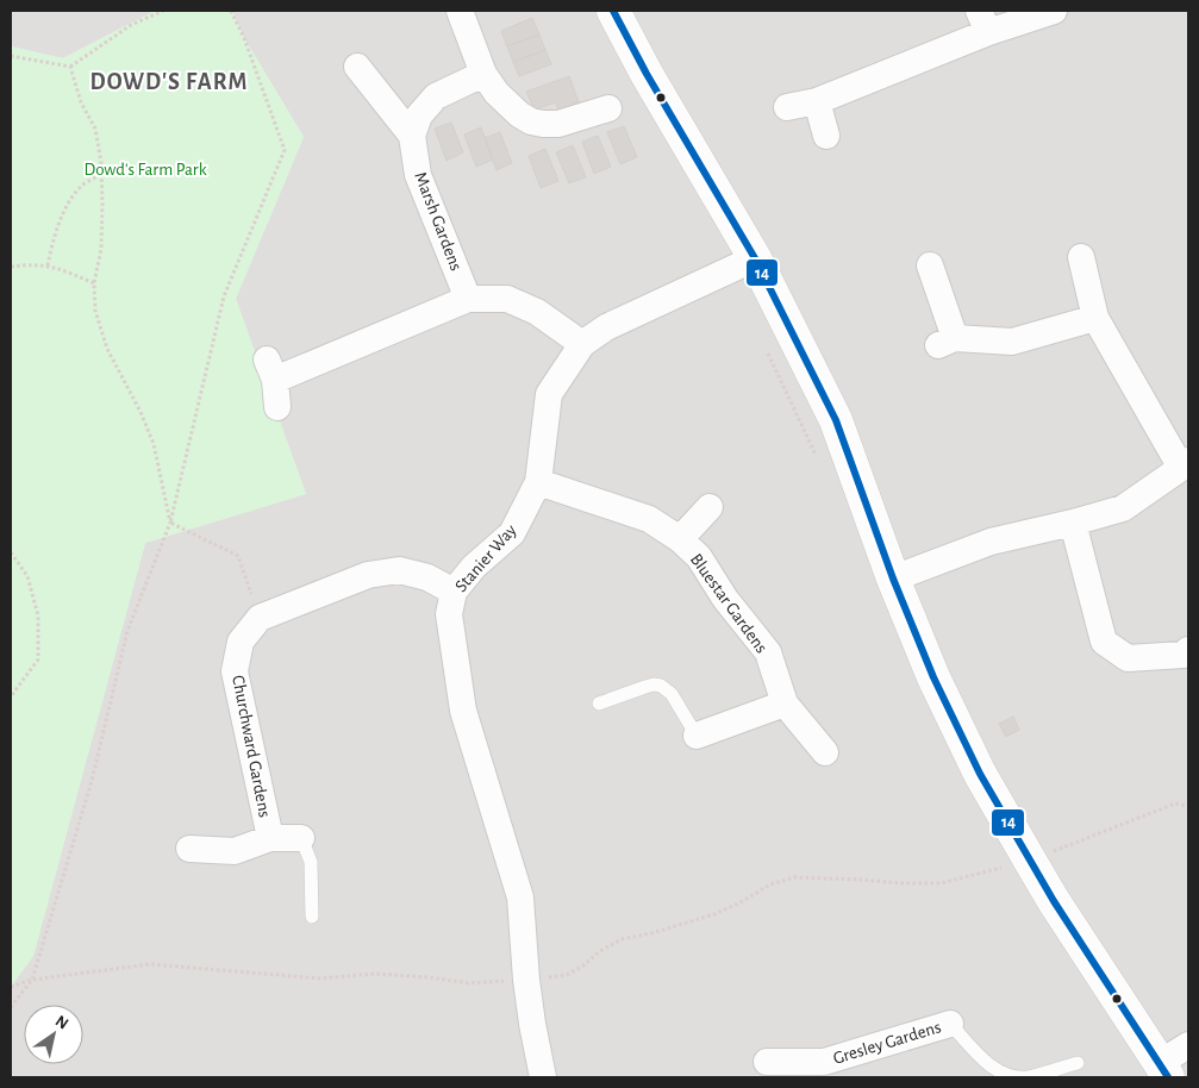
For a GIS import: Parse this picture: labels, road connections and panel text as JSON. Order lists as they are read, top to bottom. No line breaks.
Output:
{"streets":{"street":["Marsh Gardens","Stanier Way","Bluestar Gardens","Churchward Gardens","Gresley Gardens"]},"crossings":[["Stanier Way","Bluestar Gardens"],["Stanier Way","Churchward Gardens"]],"districts":["DOWD'S FARM"],"parks":["Dowd's Farm Park"],"lines":["transit line 14"],"north":"top right"}
